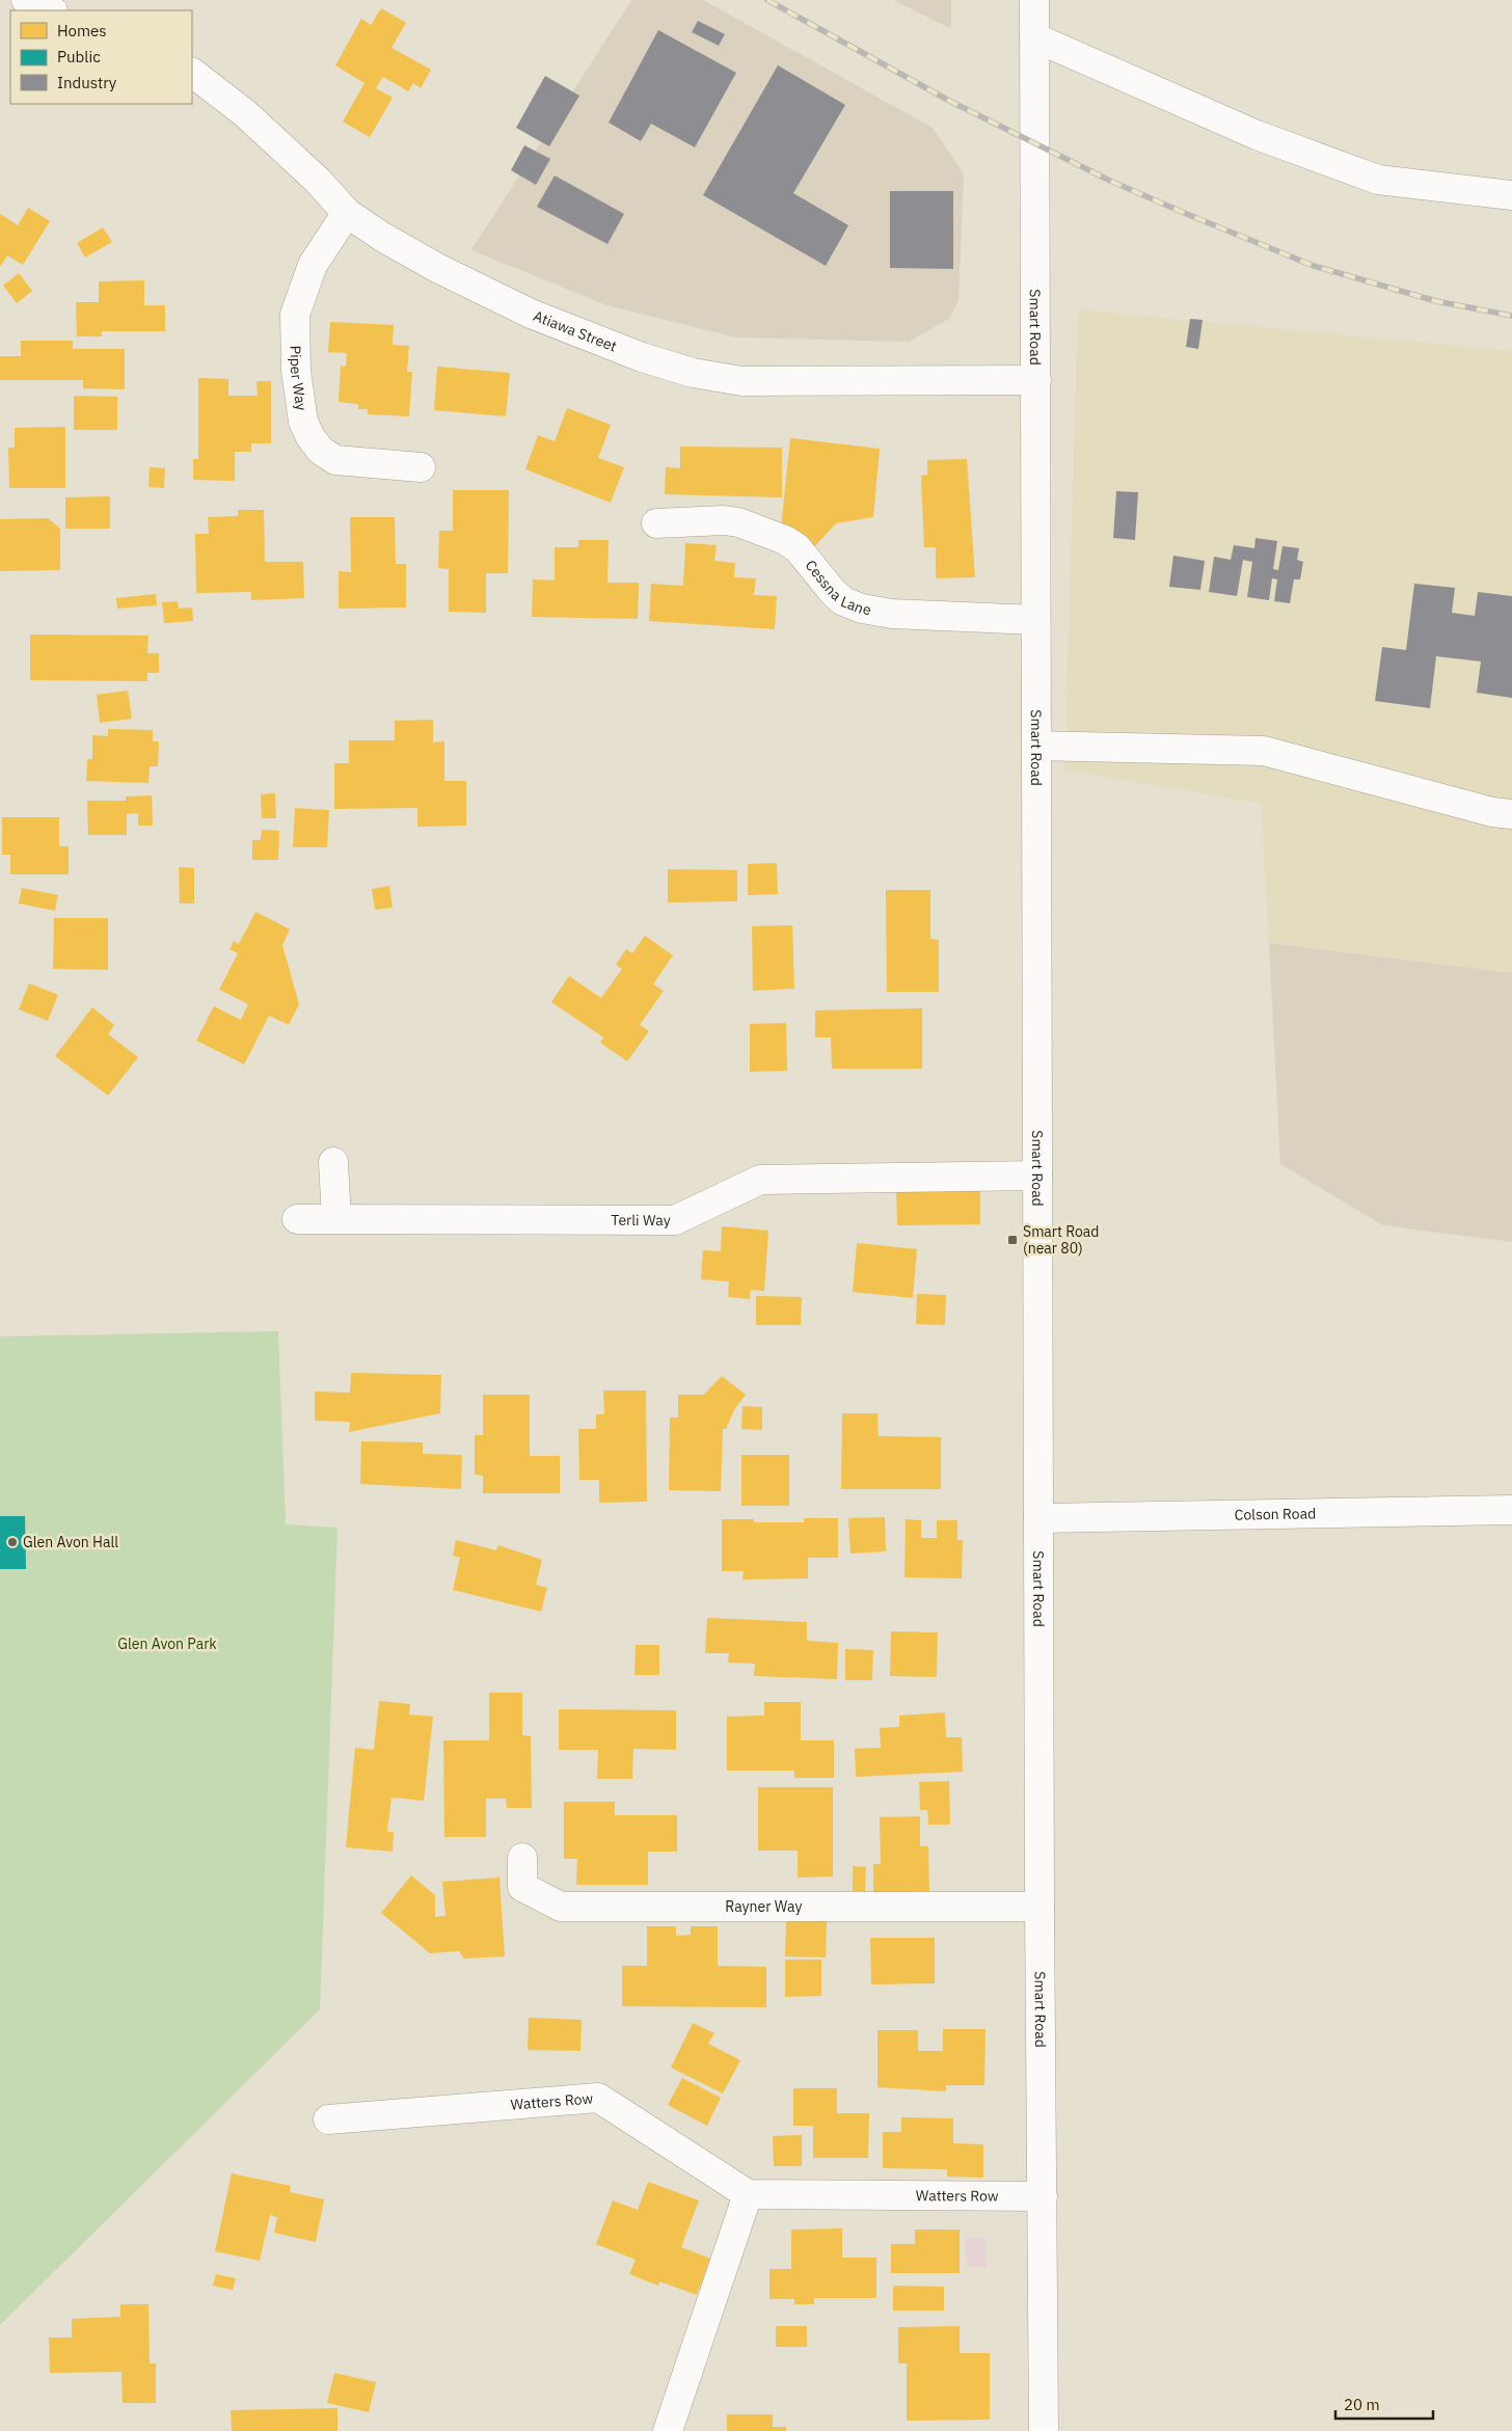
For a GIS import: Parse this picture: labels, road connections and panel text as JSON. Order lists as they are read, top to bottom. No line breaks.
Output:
{"streets":{"street":["Smart Road","Atiawa Street","Piper Way","Cessna Lane","Terli Way","Colson Road","Rayner Way","Watters Row"]},"crossings":[["Smart Road","Atiawa Street"],["Smart Road","Cessna Lane"],["Smart Road","Terli Way"],["Smart Road","Colson Road"],["Smart Road","Rayner Way"],["Smart Road","Watters Row"],["Atiawa Street","Piper Way"]],"parks":["Glen Avon Park"],"places":{"transit":["Smart Road (near 80)"],"other":["Glen Avon Hall"]},"legend":["Homes","Public","Industry"],"scale_bar":"20 m"}
